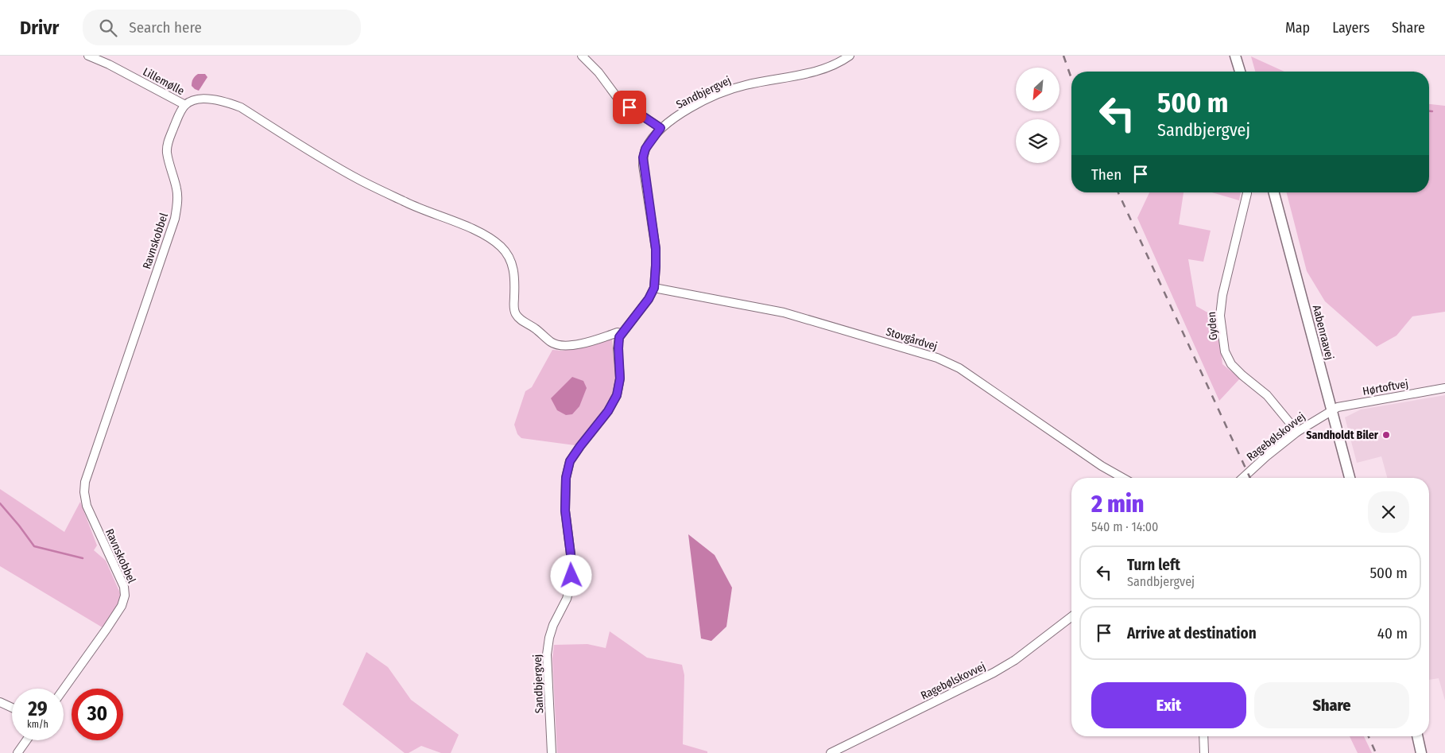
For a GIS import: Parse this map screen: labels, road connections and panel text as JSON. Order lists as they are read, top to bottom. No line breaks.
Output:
{"streets":{"main road":["Aabenraavej"],"street":["Lillemølle","Sandbjergvej","Ravnskobbel","Gyden","Stovgårdvej","Hørtoftvej","Ragebølskovvej"]},"crossings":[["Lillemølle","Ravnskobbel"],["Sandbjergvej","Stovgårdvej"],["Gyden","Ragebølskovvej"],["Aabenraavej","Hørtoftvej"],["Aabenraavej","Ragebølskovvej"],["Hørtoftvej","Ragebølskovvej"]],"places":["Sandholdt Biler"],"north":"bottom left","page":{"header":"Drivr","search":"Search here","nav":["Map","Layers","Share"],"turn":["500 m","Sandbjergvej"],"then":"Then","heading":["2 min","540 m · 14:00"],"list":[{"name":"Turn left","note":"Sandbjergvej","value":"500 m"},{"name":"Arrive at destination","value":"40 m"}],"buttons":["Exit","Share"],"speed":"29 km/h","limit":"30"}}
